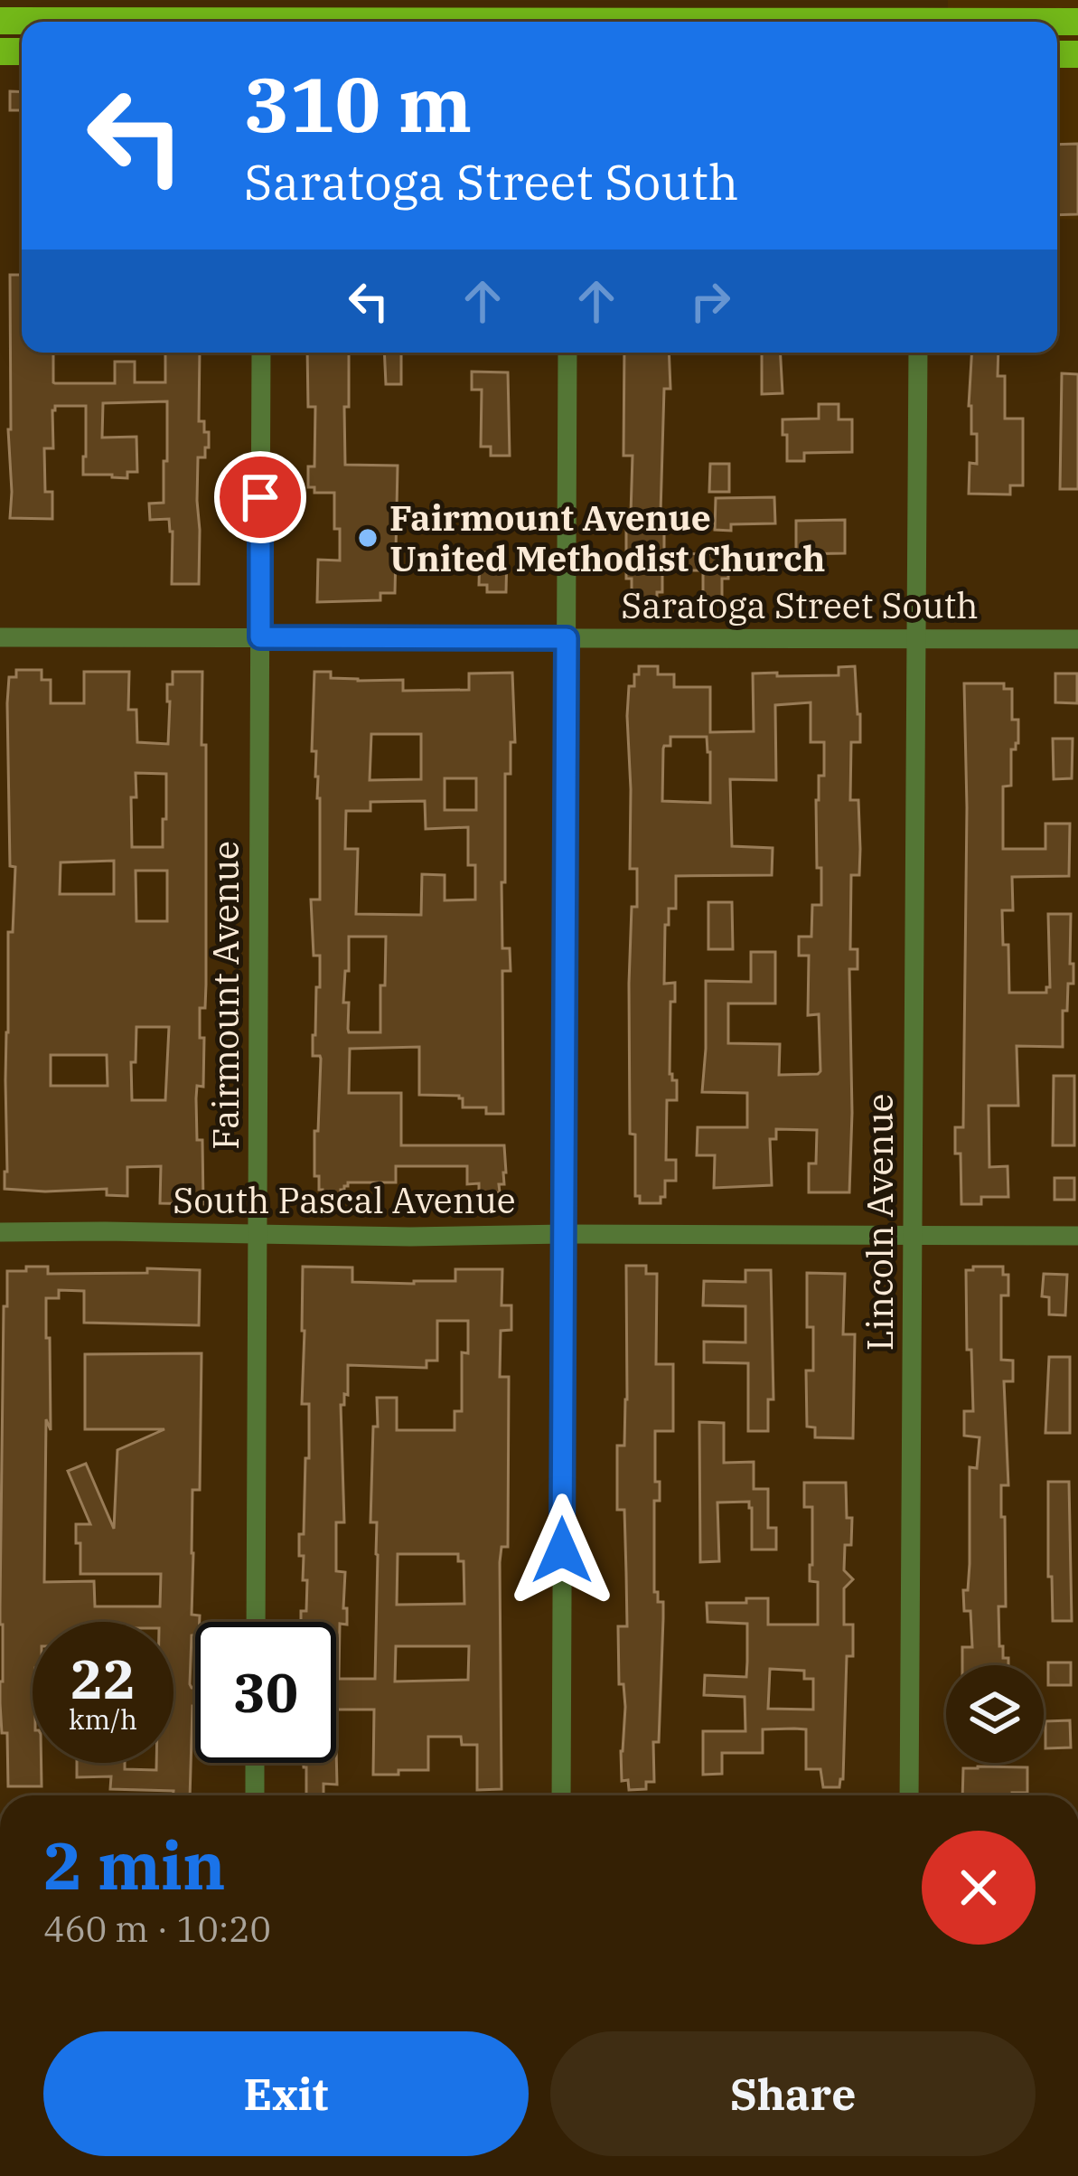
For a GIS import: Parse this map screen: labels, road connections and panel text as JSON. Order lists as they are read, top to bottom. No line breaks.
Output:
{"streets":{"street":["Saratoga Street South","Fairmount Avenue","South Pascal Avenue","Lincoln Avenue"]},"crossings":[["Saratoga Street South","Fairmount Avenue"],["Saratoga Street South","Lincoln Avenue"],["Fairmount Avenue","South Pascal Avenue"],["South Pascal Avenue","Lincoln Avenue"]],"places":["Fairmount Avenue United Methodist Church"],"page":{"turn":["310 m","Saratoga Street South"],"speed":"22 km/h","limit":"30","heading":["2 min","460 m · 10:20"],"buttons":["Exit","Share"]}}
